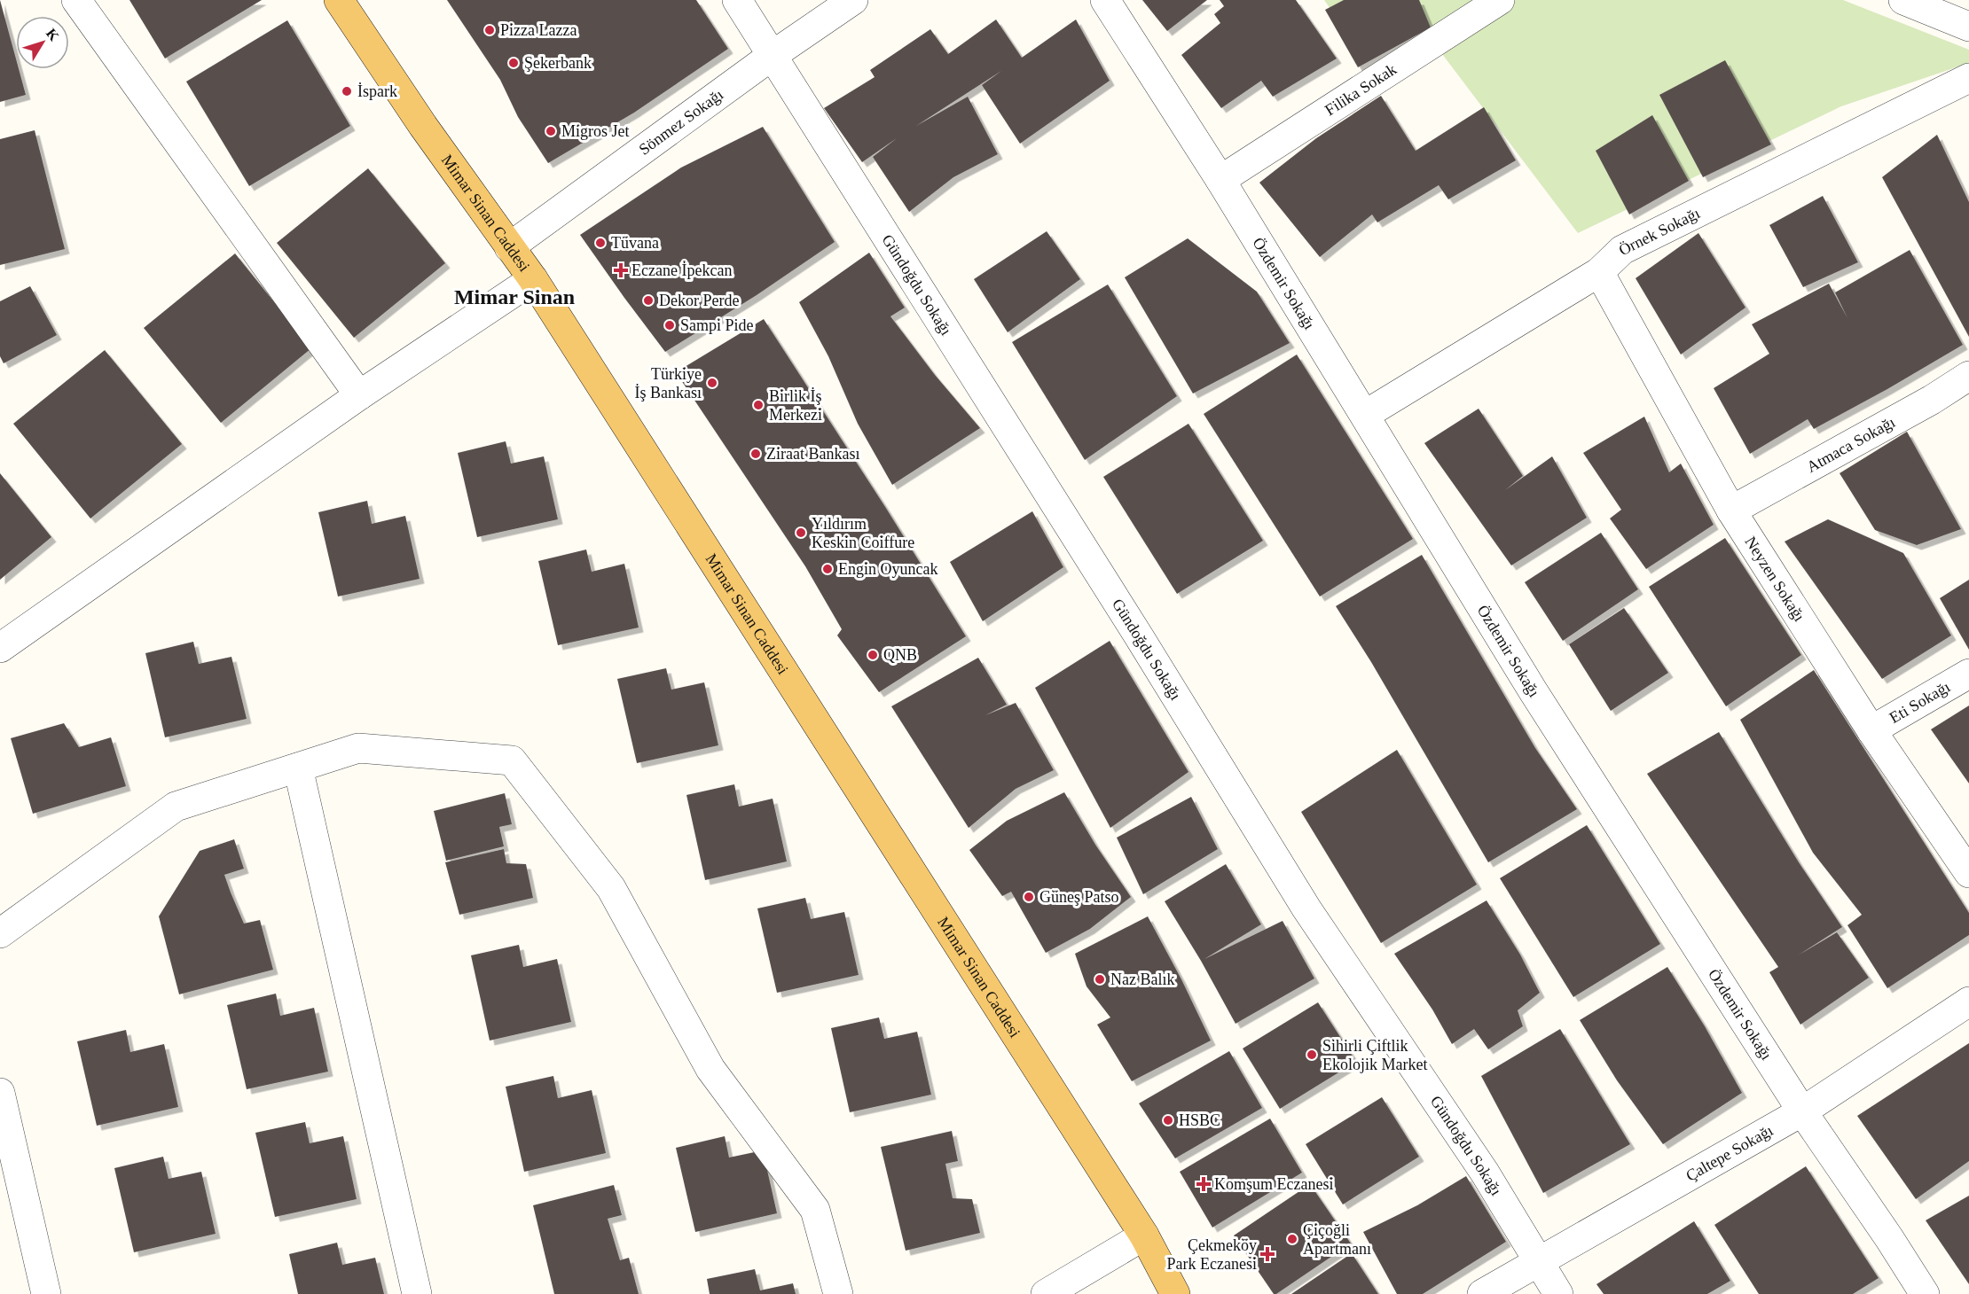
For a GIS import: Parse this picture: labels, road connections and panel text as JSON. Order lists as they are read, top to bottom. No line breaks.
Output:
{"streets":{"main road":["Mimar Sinan Caddesi"],"street":["Filika Sokak","Sönmez Sokağı","Örnek Sokağı","Özdemir Sokağı","Gündoğdu Sokağı","Atmaca Sokağı","Neyzen Sokağı","Eti Sokağı","Çaltepe Sokağı"]},"crossings":[["Filika Sokak","Özdemir Sokağı"],["Sönmez Sokağı","Mimar Sinan Caddesi"],["Sönmez Sokağı","Gündoğdu Sokağı"],["Örnek Sokağı","Özdemir Sokağı"],["Örnek Sokağı","Neyzen Sokağı"],["Özdemir Sokağı","Çaltepe Sokağı"],["Gündoğdu Sokağı","Çaltepe Sokağı"],["Atmaca Sokağı","Neyzen Sokağı"],["Neyzen Sokağı","Eti Sokağı"]],"districts":["Mimar Sinan"],"places":{"other":["Pizza Lazza","Şekerbank","İspark","Migros Jet","Tüvana","Dekor Perde","Sampi Pide","Türkiye İş Bankası","Birlik İş Merkezi","Ziraat Bankası","Yıldırım Keskin Coiffure","Engin Oyuncak","QNB","Güneş Patso","Naz Balık","Sihirli Çiftlik Ekolojik Market","HSBC","Çiçoğli Apartmanı"],"health":["Eczane İpekcan","Komşum Eczanesi","Çekmeköy Park Eczanesi"]},"north":"top right"}
